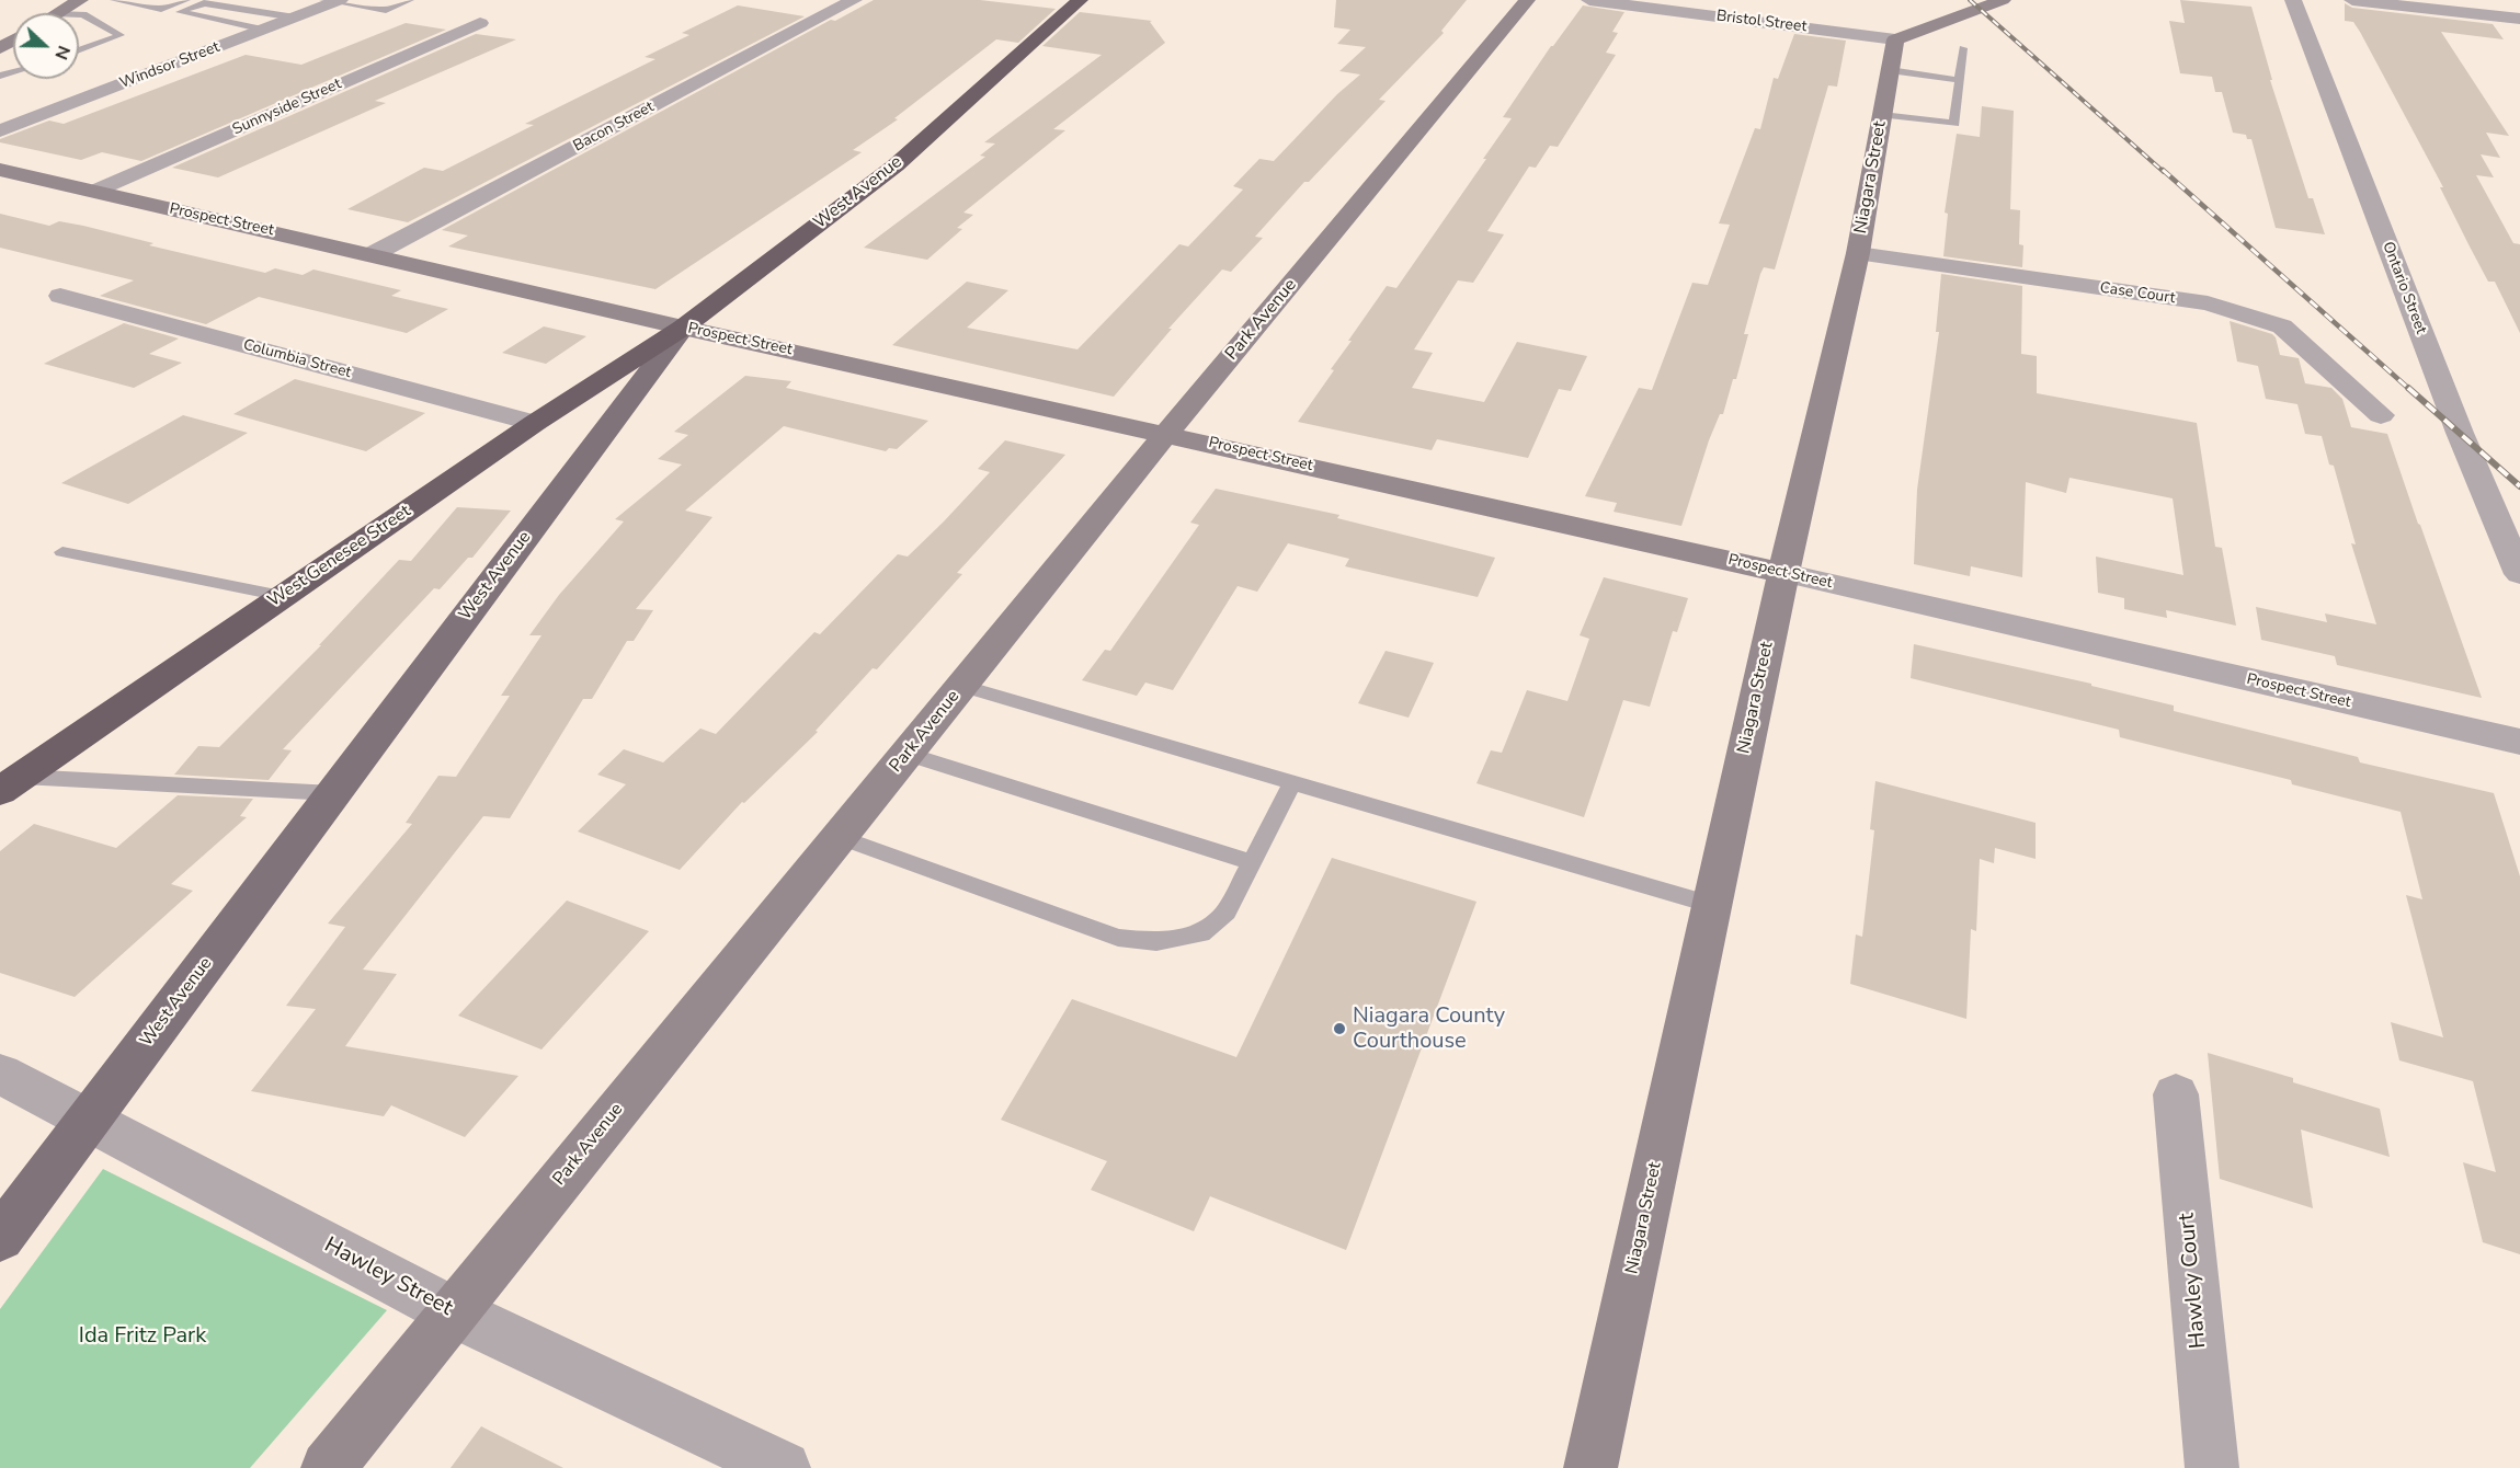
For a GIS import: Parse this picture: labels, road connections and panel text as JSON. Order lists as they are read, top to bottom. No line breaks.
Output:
{"streets":{"highway":["West Avenue","West Genesee Street"],"street":["Bristol Street","Windsor Street","Sunnyside Street","Bacon Street","Niagara Street","Prospect Street","Ontario Street","Case Court","Park Avenue","Columbia Street","Hawley Street","Hawley Court"]},"crossings":[["Bristol Street","Niagara Street"],["Sunnyside Street","Prospect Street"],["Bacon Street","Prospect Street"],["Niagara Street","Prospect Street"],["Niagara Street","Case Court"],["West Avenue","Prospect Street"],["West Avenue","West Genesee Street"],["West Avenue","Hawley Street"],["Prospect Street","Park Avenue"],["Prospect Street","West Genesee Street"],["Park Avenue","Hawley Street"],["Columbia Street","West Genesee Street"]],"parks":["Ida Fritz Park"],"places":["Niagara County Courthouse"],"north":"right"}
